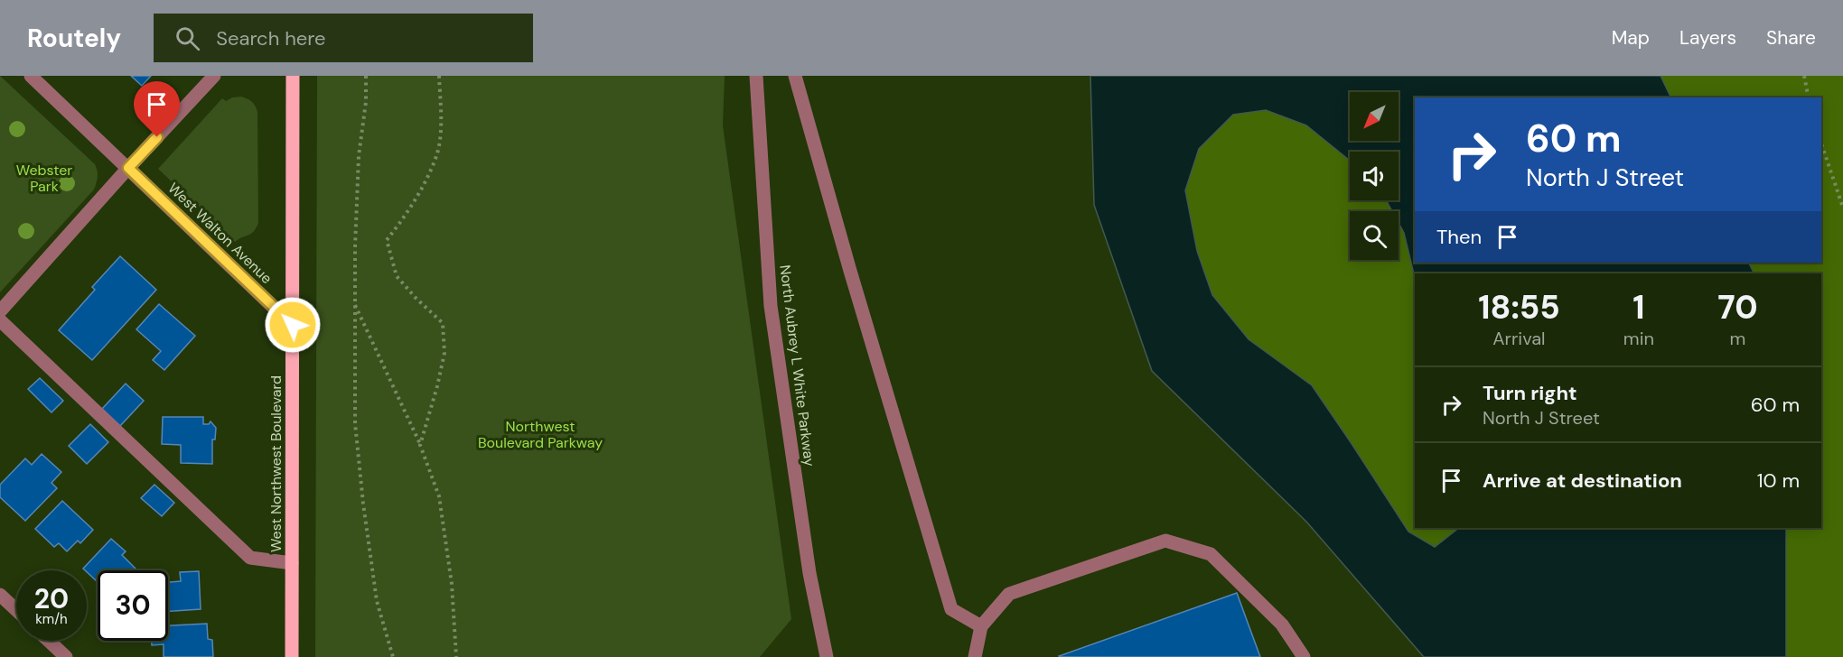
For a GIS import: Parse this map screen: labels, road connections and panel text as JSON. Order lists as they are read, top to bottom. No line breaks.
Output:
{"streets":{"main road":["West Northwest Boulevard"],"street":["West Walton Avenue","North Aubrey L White Parkway"]},"crossings":[["West Walton Avenue","West Northwest Boulevard"]],"parks":["Webster Park","Northwest Boulevard Parkway"],"north":"bottom left","page":{"header":"Routely","search":"Search here","nav":["Map","Layers","Share"],"turn":["60 m","North J Street"],"then":"Then","eta":["18:55","Arrival","1","min","70","m"],"list":[{"name":"Turn right","note":"North J Street","value":"60 m"},{"name":"Arrive at destination","value":"10 m"}],"speed":"20 km/h","limit":"30"}}
